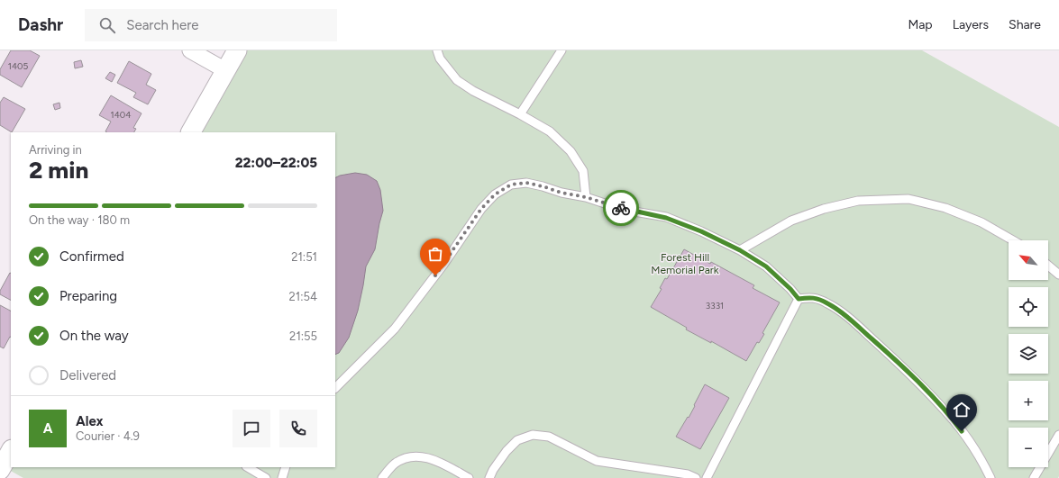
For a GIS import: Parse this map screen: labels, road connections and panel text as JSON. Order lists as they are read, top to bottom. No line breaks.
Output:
{"parks":["Forest Hill Memorial Park"],"house_numbers":["1405","1404","3331"],"north":"top left","page":{"header":"Dashr","search":"Search here","nav":["Map","Layers","Share"],"heading":["2 min","Arriving in","22:00–22:05"],"panel":["Alex","Courier · 4.9"],"bar":"On the way · 180 m","list":[["Confirmed","21:51"],["Preparing","21:54"],["On the way","21:55"],"Delivered"],"map_buttons":["+","−"],"round":"A"}}
